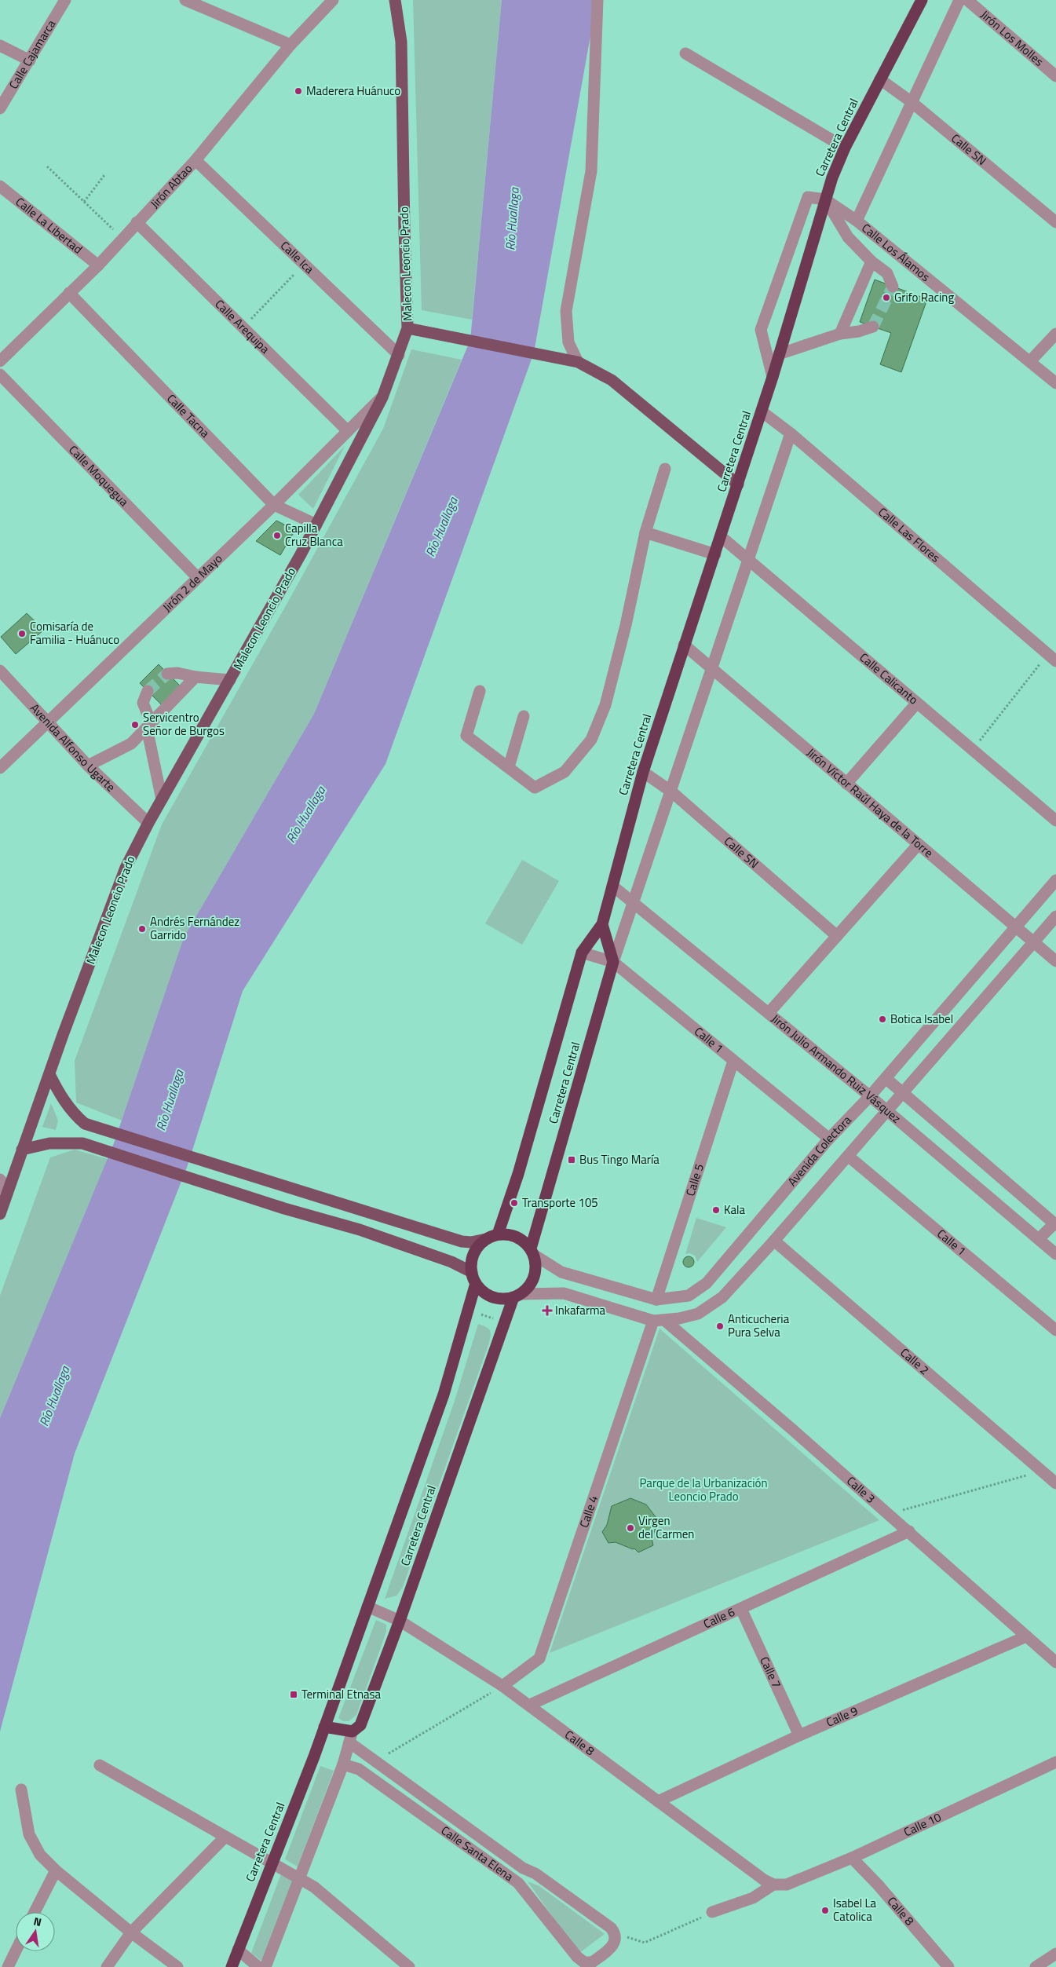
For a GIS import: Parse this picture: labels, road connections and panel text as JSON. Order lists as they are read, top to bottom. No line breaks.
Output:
{"streets":{"highway":["Carretera Central"],"main road":["Malecon Leoncio Prado"],"street":["Jirón Los Molles","Calle Cajamarca","Calle SN","Jirón Abtao","Calle La Libertad","Calle Los Álamos","Calle Ica","Calle Arequipa","Calle Tacna","Calle Moquegua","Calle Las Flores","Jirón 2 de Mayo","Calle Calicanto","Avenida Alfonso Ugarte","Jirón Víctor Raúl Haya de la Torre","Calle 1","Jirón Julio Armando Ruiz Vásquez","Avenida Colectora","Calle 5","Calle 2","Calle 3","Calle 4","Calle 6","Calle 7","Calle 9","Calle 8","Calle 10","Calle Santa Elena"]},"crossings":[["Carretera Central","Calle SN"],["Carretera Central","Calle Los Álamos"],["Carretera Central","Calle Las Flores"],["Carretera Central","Calle Calicanto"],["Carretera Central","Jirón Víctor Raúl Haya de la Torre"],["Carretera Central","Calle 1"],["Carretera Central","Jirón Julio Armando Ruiz Vásquez"],["Carretera Central","Avenida Colectora"],["Carretera Central","Calle 8"],["Jirón Abtao","Calle La Libertad"],["Jirón Abtao","Calle Ica"],["Jirón Abtao","Calle Arequipa"],["Jirón Abtao","Calle Tacna"],["Calle Ica","Malecon Leoncio Prado"],["Malecon Leoncio Prado","Calle Tacna"],["Malecon Leoncio Prado","Jirón 2 de Mayo"],["Malecon Leoncio Prado","Avenida Alfonso Ugarte"],["Calle Arequipa","Jirón 2 de Mayo"],["Calle Tacna","Jirón 2 de Mayo"],["Calle Moquegua","Jirón 2 de Mayo"],["Jirón 2 de Mayo","Avenida Alfonso Ugarte"],["Jirón Víctor Raúl Haya de la Torre","Avenida Colectora"],["Calle 1","Avenida Colectora"],["Calle 1","Calle 5"],["Jirón Julio Armando Ruiz Vásquez","Avenida Colectora"],["Avenida Colectora","Calle 5"],["Avenida Colectora","Calle 2"],["Avenida Colectora","Calle 3"],["Avenida Colectora","Calle 4"],["Calle 3","Calle 4"],["Calle 3","Calle 6"],["Calle 3","Calle 9"],["Calle 4","Calle 8"],["Calle 6","Calle 7"],["Calle 6","Calle 8"],["Calle 7","Calle 9"],["Calle 9","Calle 8"],["Calle 8","Calle 10"]],"water":["Río Huallaga"],"parks":["Parque de la Urbanización Leoncio Prado"],"places":{"other":["Maderera Huánuco","Grifo Racing","Capilla Cruz Blanca","Comisaría de Familia - Huánuco","Servicentro Señor de Burgos","Andrés Fernández Garrido","Botica Isabel","Transporte 105","Kala","Anticucheria Pura Selva","Virgen del Carmen","Isabel La Catolica"],"transit":["Bus Tingo María","Terminal Etnasa"],"health":["Inkafarma"]},"north":"top"}
